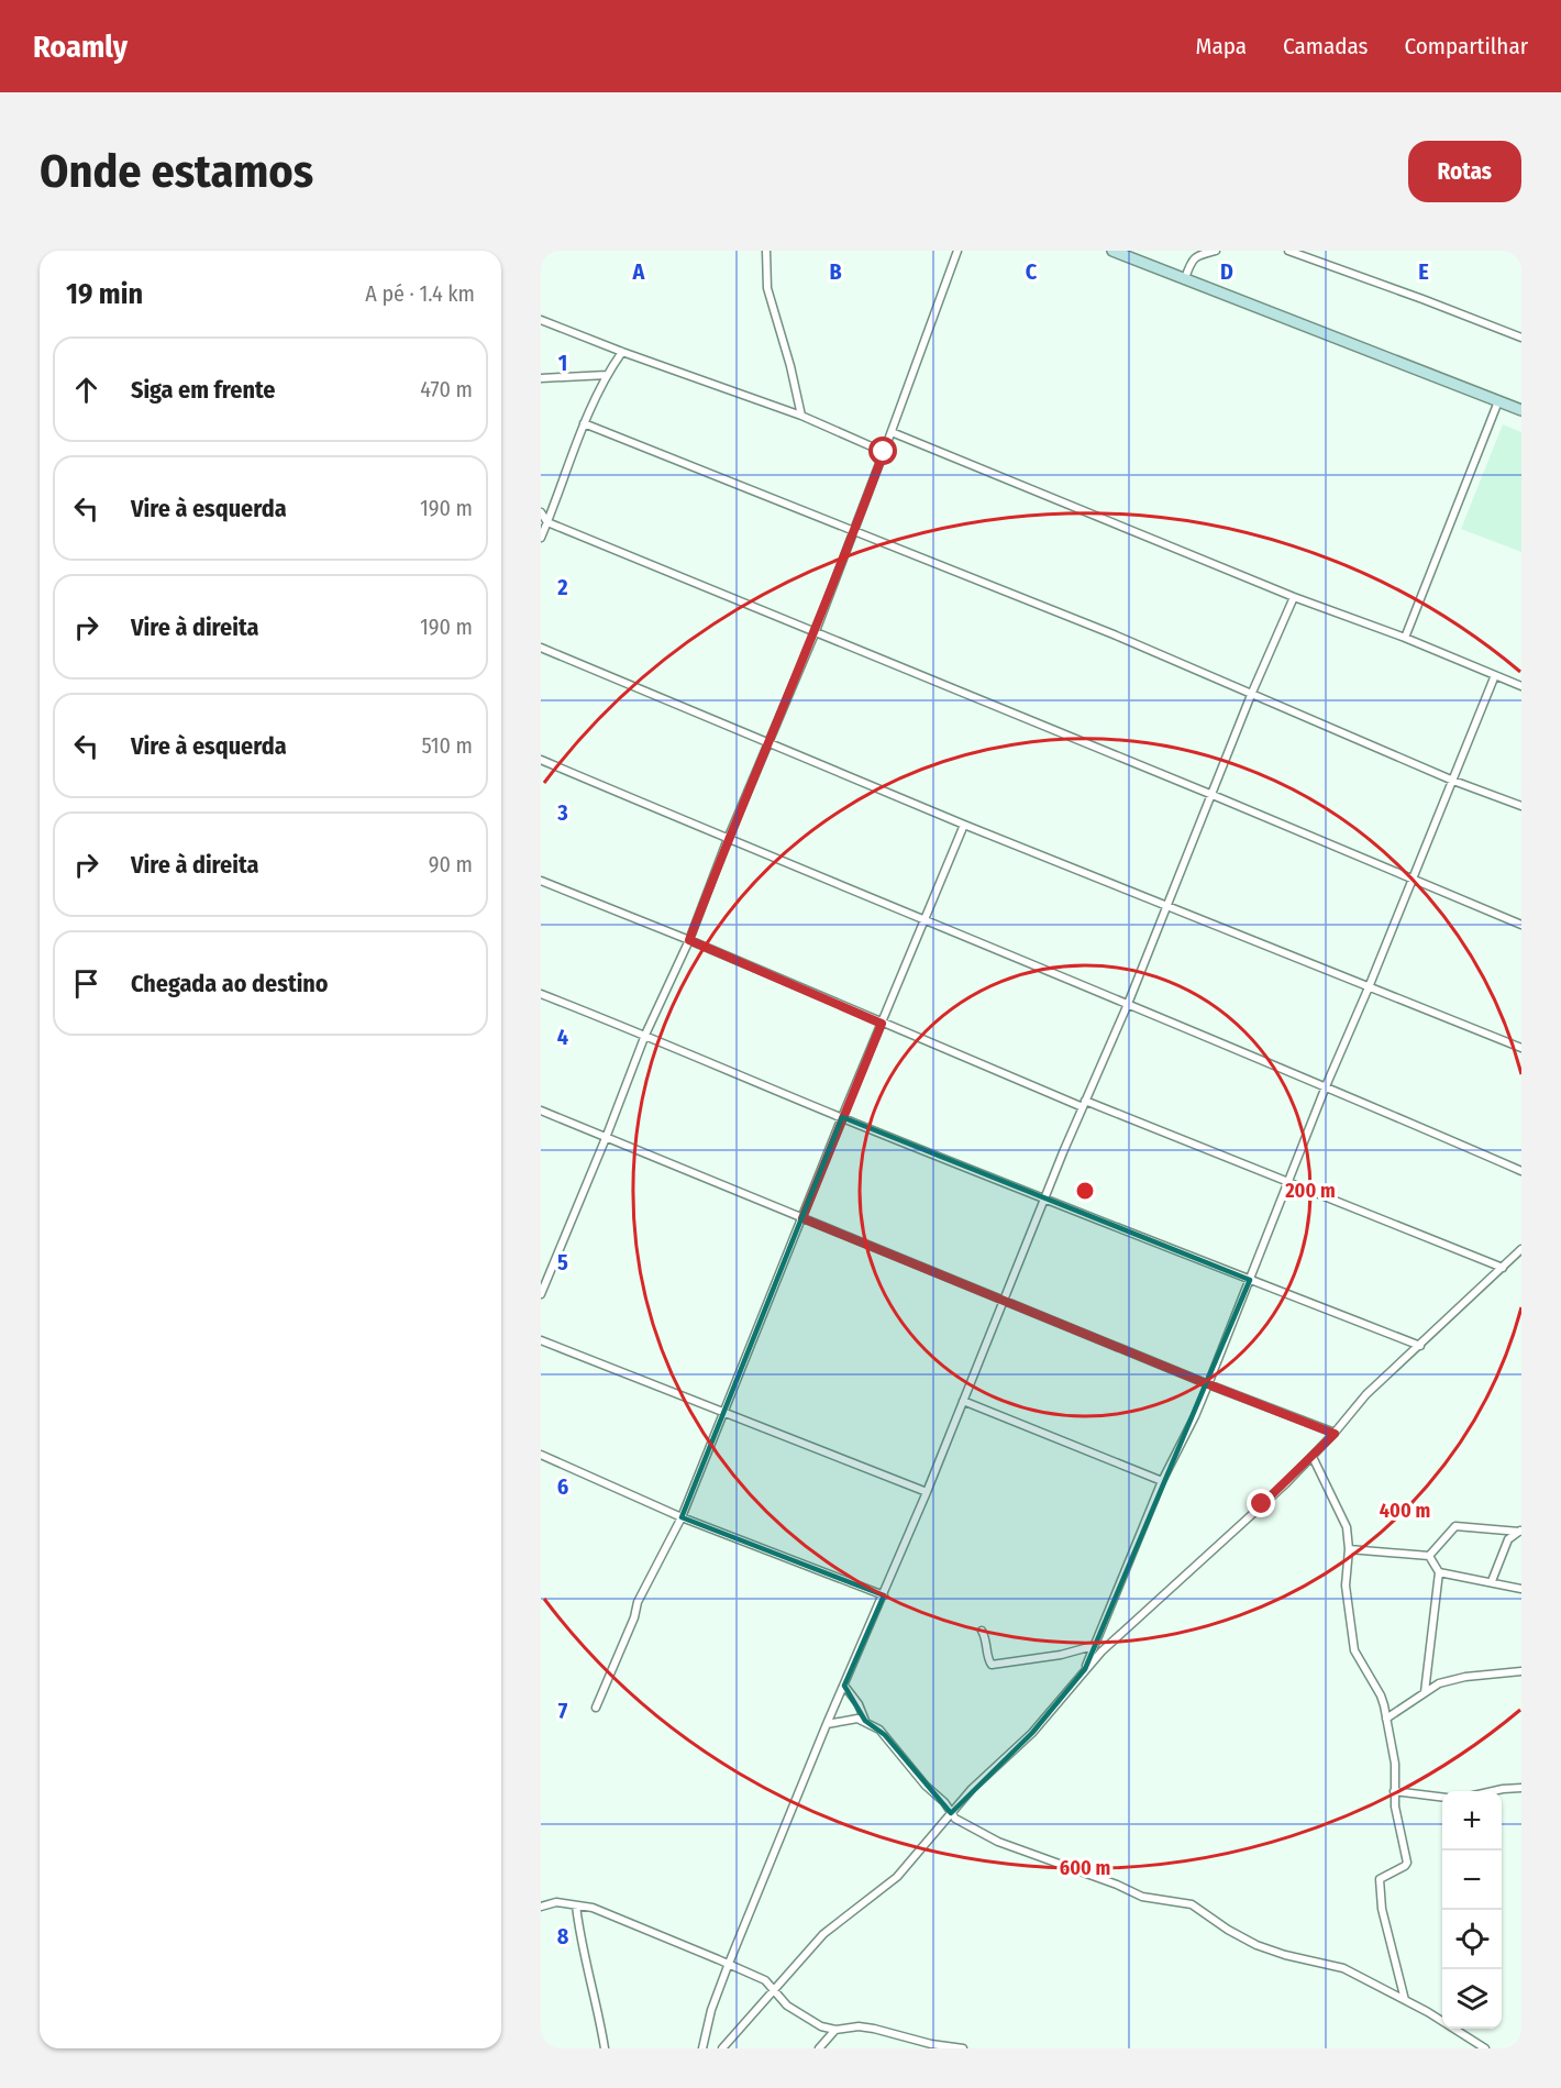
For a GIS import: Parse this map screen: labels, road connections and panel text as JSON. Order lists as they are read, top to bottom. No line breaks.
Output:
{"page":{"header":"Roamly","nav":["Mapa","Camadas","Compartilhar"],"buttons":"Rotas","title":"Onde estamos","heading":["19 min","A pé · 1.4 km"],"list":[["Siga em frente","470 m"],["Vire à esquerda","190 m"],["Vire à direita","190 m"],["Vire à esquerda","510 m"],["Vire à direita","90 m"],"Chegada ao destino"],"map_buttons":["+","−"]},"grid":{"columns":["A","B","C","D","E"],"rows":["1","2","3","4","5","6","7","8"]},"rings":["200 m","400 m","600 m"]}
